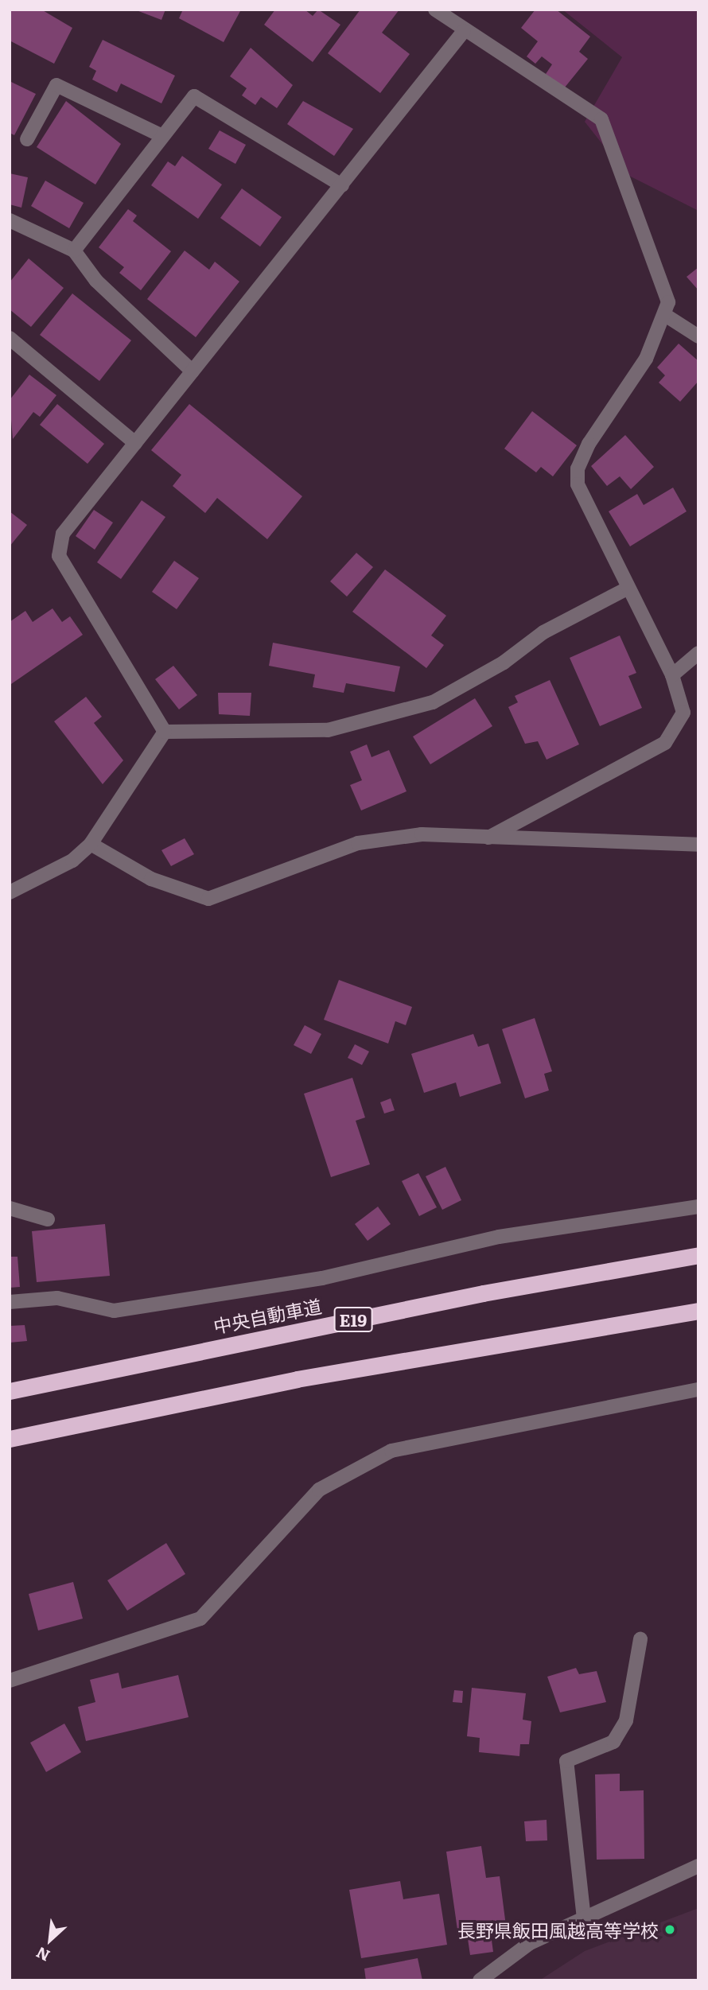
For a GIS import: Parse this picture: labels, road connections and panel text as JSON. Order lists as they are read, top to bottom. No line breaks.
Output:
{"streets":{"highway":["中央自動車道","E19"]},"places":["長野県飯田風越高等学校"],"north":"bottom left"}
